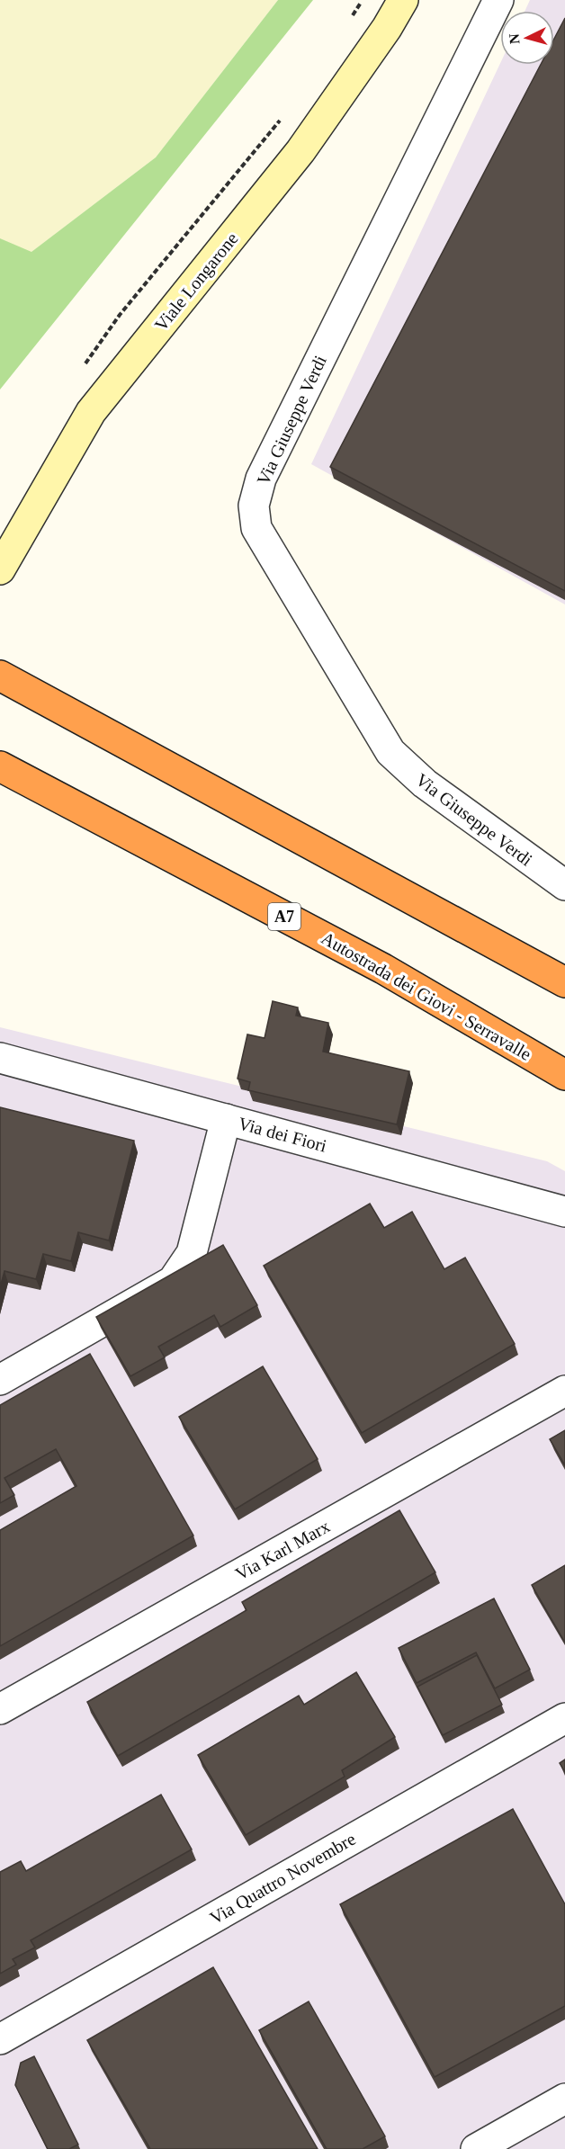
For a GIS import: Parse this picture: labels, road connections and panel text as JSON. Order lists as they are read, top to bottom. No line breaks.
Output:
{"streets":{"highway":["A7","Autostrada dei Giovi - Serravalle"],"main road":["Viale Longarone"],"street":["Via Giuseppe Verdi","Via dei Fiori","Via Karl Marx","Via Quattro Novembre"]},"north":"left"}
